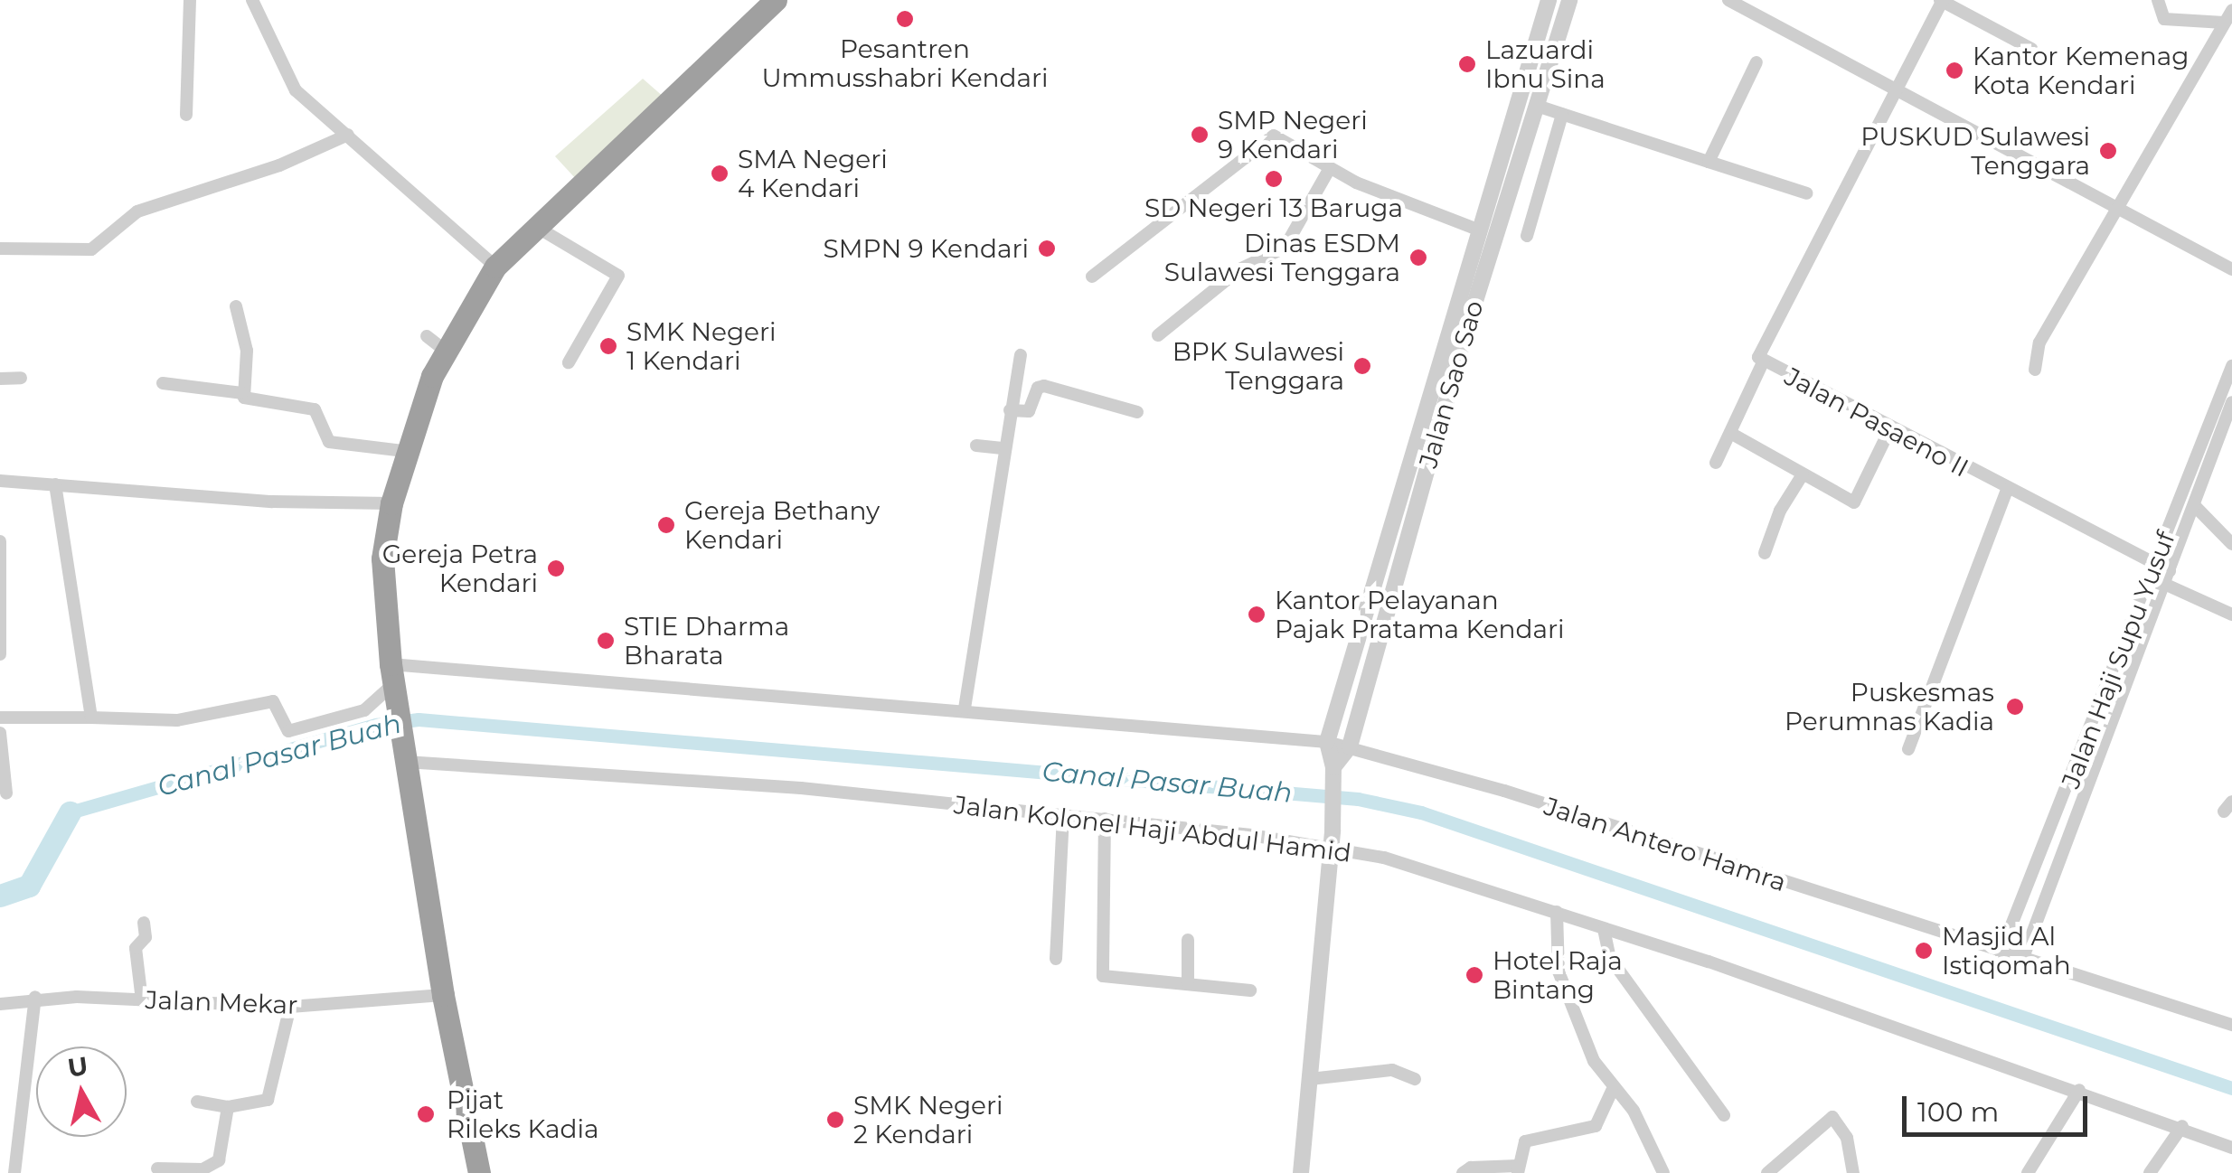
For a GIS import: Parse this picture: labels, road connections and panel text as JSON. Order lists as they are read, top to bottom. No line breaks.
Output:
{"streets":{"street":["Jalan Sao Sao","Jalan Pasaeno II","Jalan Haji Supu Yusuf","Jalan Kolonel Haji Abdul Hamid","Jalan Antero Hamra","Jalan Mekar"]},"crossings":[["Jalan Sao Sao","Jalan Antero Hamra"],["Jalan Pasaeno II","Jalan Haji Supu Yusuf"],["Jalan Haji Supu Yusuf","Jalan Antero Hamra"]],"water":["Canal Pasar Buah"],"places":["Pesantren Ummusshabri Kendari","Lazuardi Ibnu Sina","Kantor Kemenag Kota Kendari","SMP Negeri 9 Kendari","PUSKUD Sulawesi Tenggara","SMA Negeri 4 Kendari","SD Negeri 13 Baruga","SMPN 9 Kendari","Dinas ESDM Sulawesi Tenggara","SMK Negeri 1 Kendari","BPK Sulawesi Tenggara","Gereja Bethany Kendari","Gereja Petra Kendari","Kantor Pelayanan Pajak Pratama Kendari","STIE Dharma Bharata","Puskesmas Perumnas Kadia","Masjid Al Istiqomah","Hotel Raja Bintang","Pijat Rileks Kadia","SMK Negeri 2 Kendari"],"scale_bar":"100 m","north":"top"}
